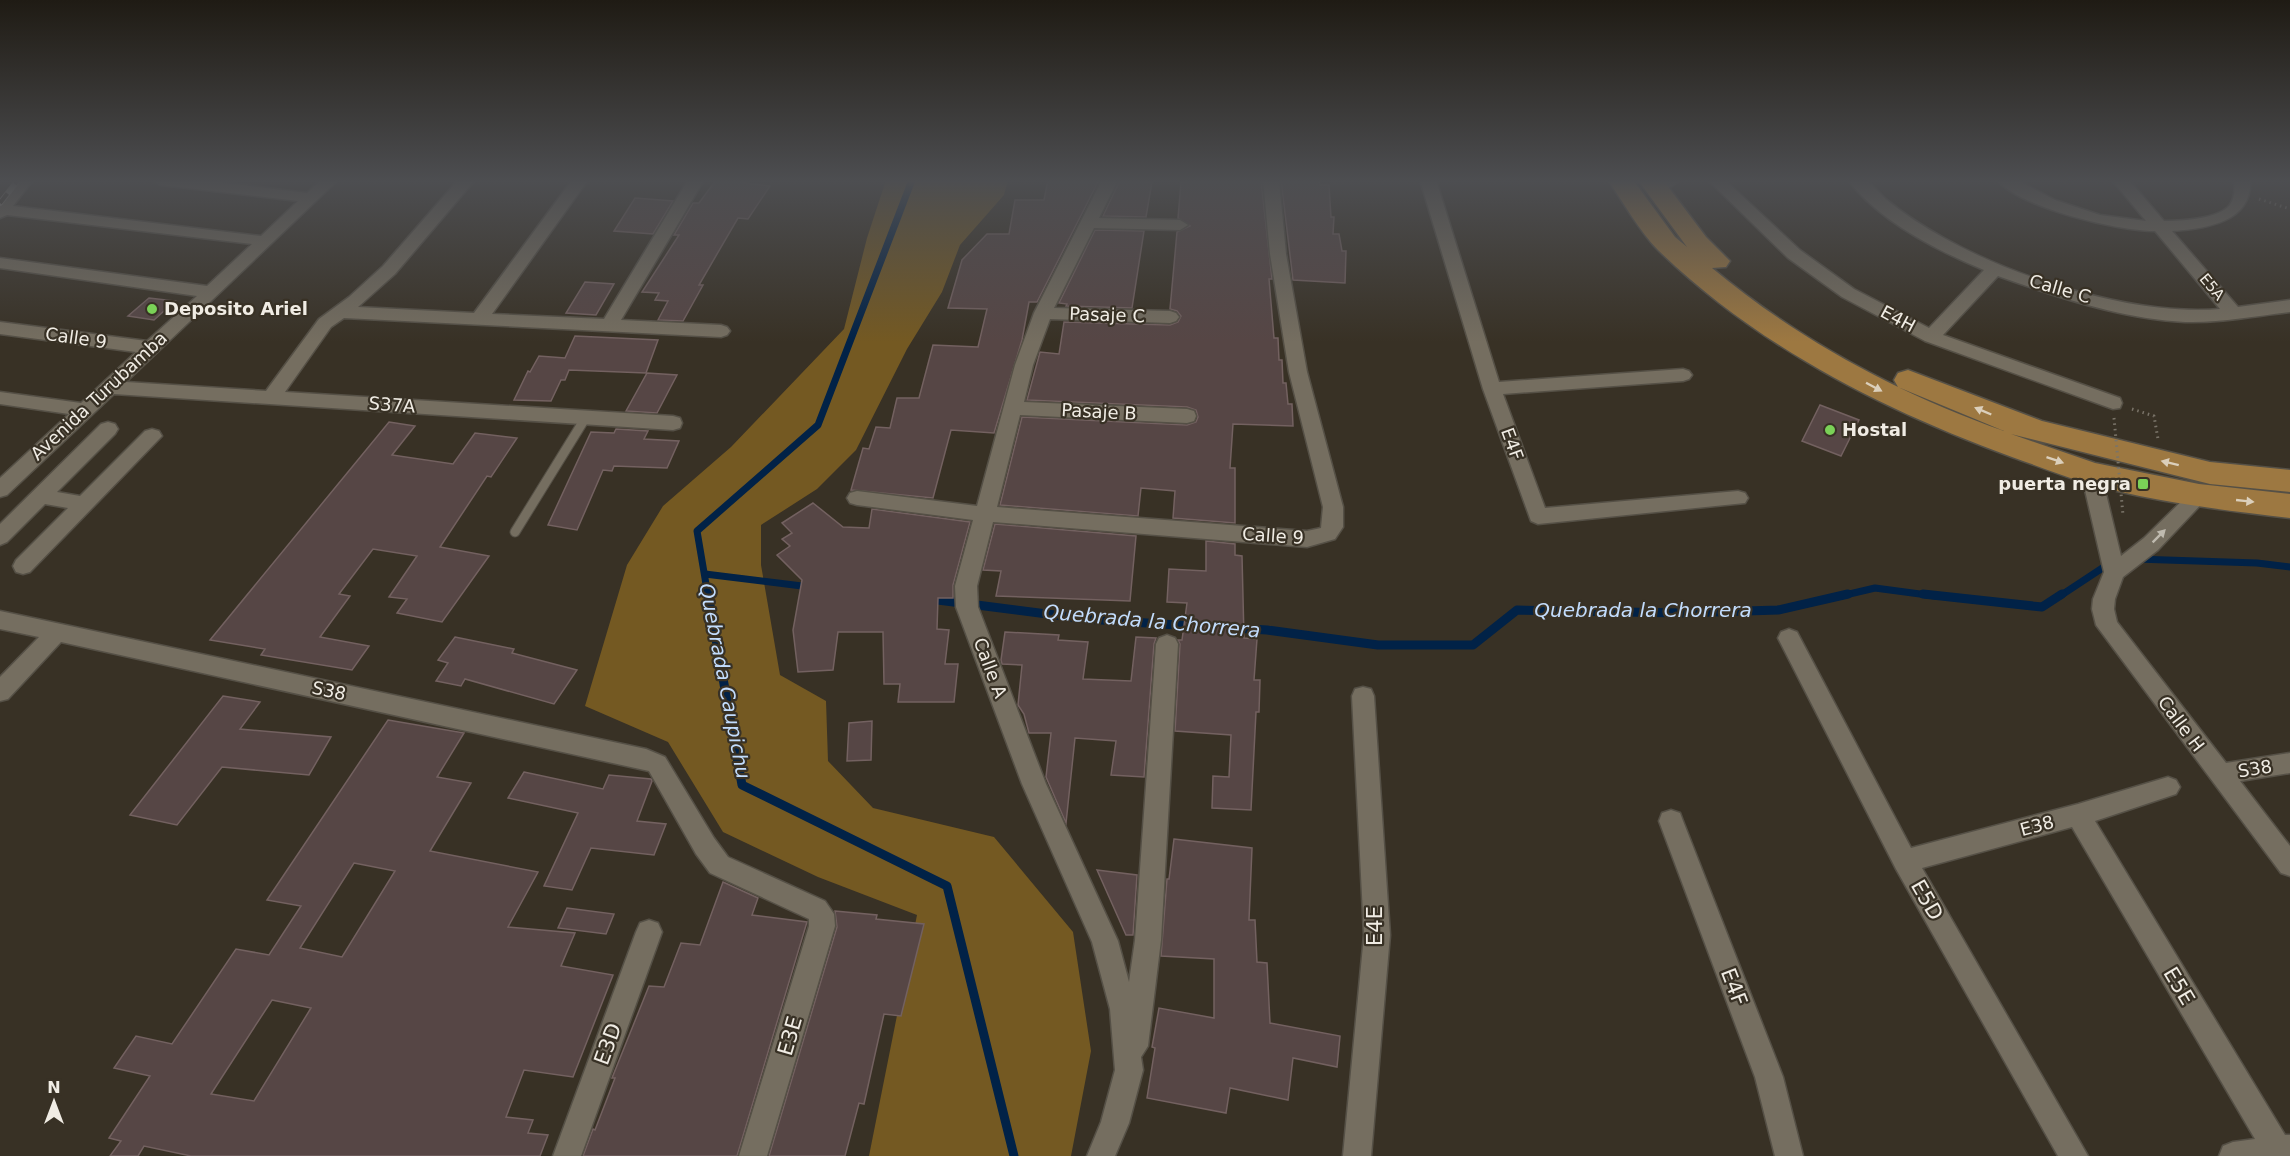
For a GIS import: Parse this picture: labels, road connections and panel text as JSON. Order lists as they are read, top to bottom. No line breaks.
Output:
{"streets":{"street":["E5A","Calle C","Pasaje C","E4H","Calle 9","Avenida Turubamba","S37A","Pasaje B","E4F","Calle A","S38","Calle H","E38","E5D","E4E","E5E","E3E","E3D"]},"crossings":[["E5A","Calle C"],["Pasaje C","Calle A"],["Calle 9","Avenida Turubamba"],["Calle 9","Calle A"],["Avenida Turubamba","S37A"],["Pasaje B","Calle A"],["S38","Calle H"],["S38","E3E"],["E38","E5D"],["E38","E5E"]],"water":["Quebrada la Chorrera","Quebrada Caupichu"],"places":{"other":["Deposito Ariel","Hostal"],"transit":["puerta negra"]},"north":"top"}
